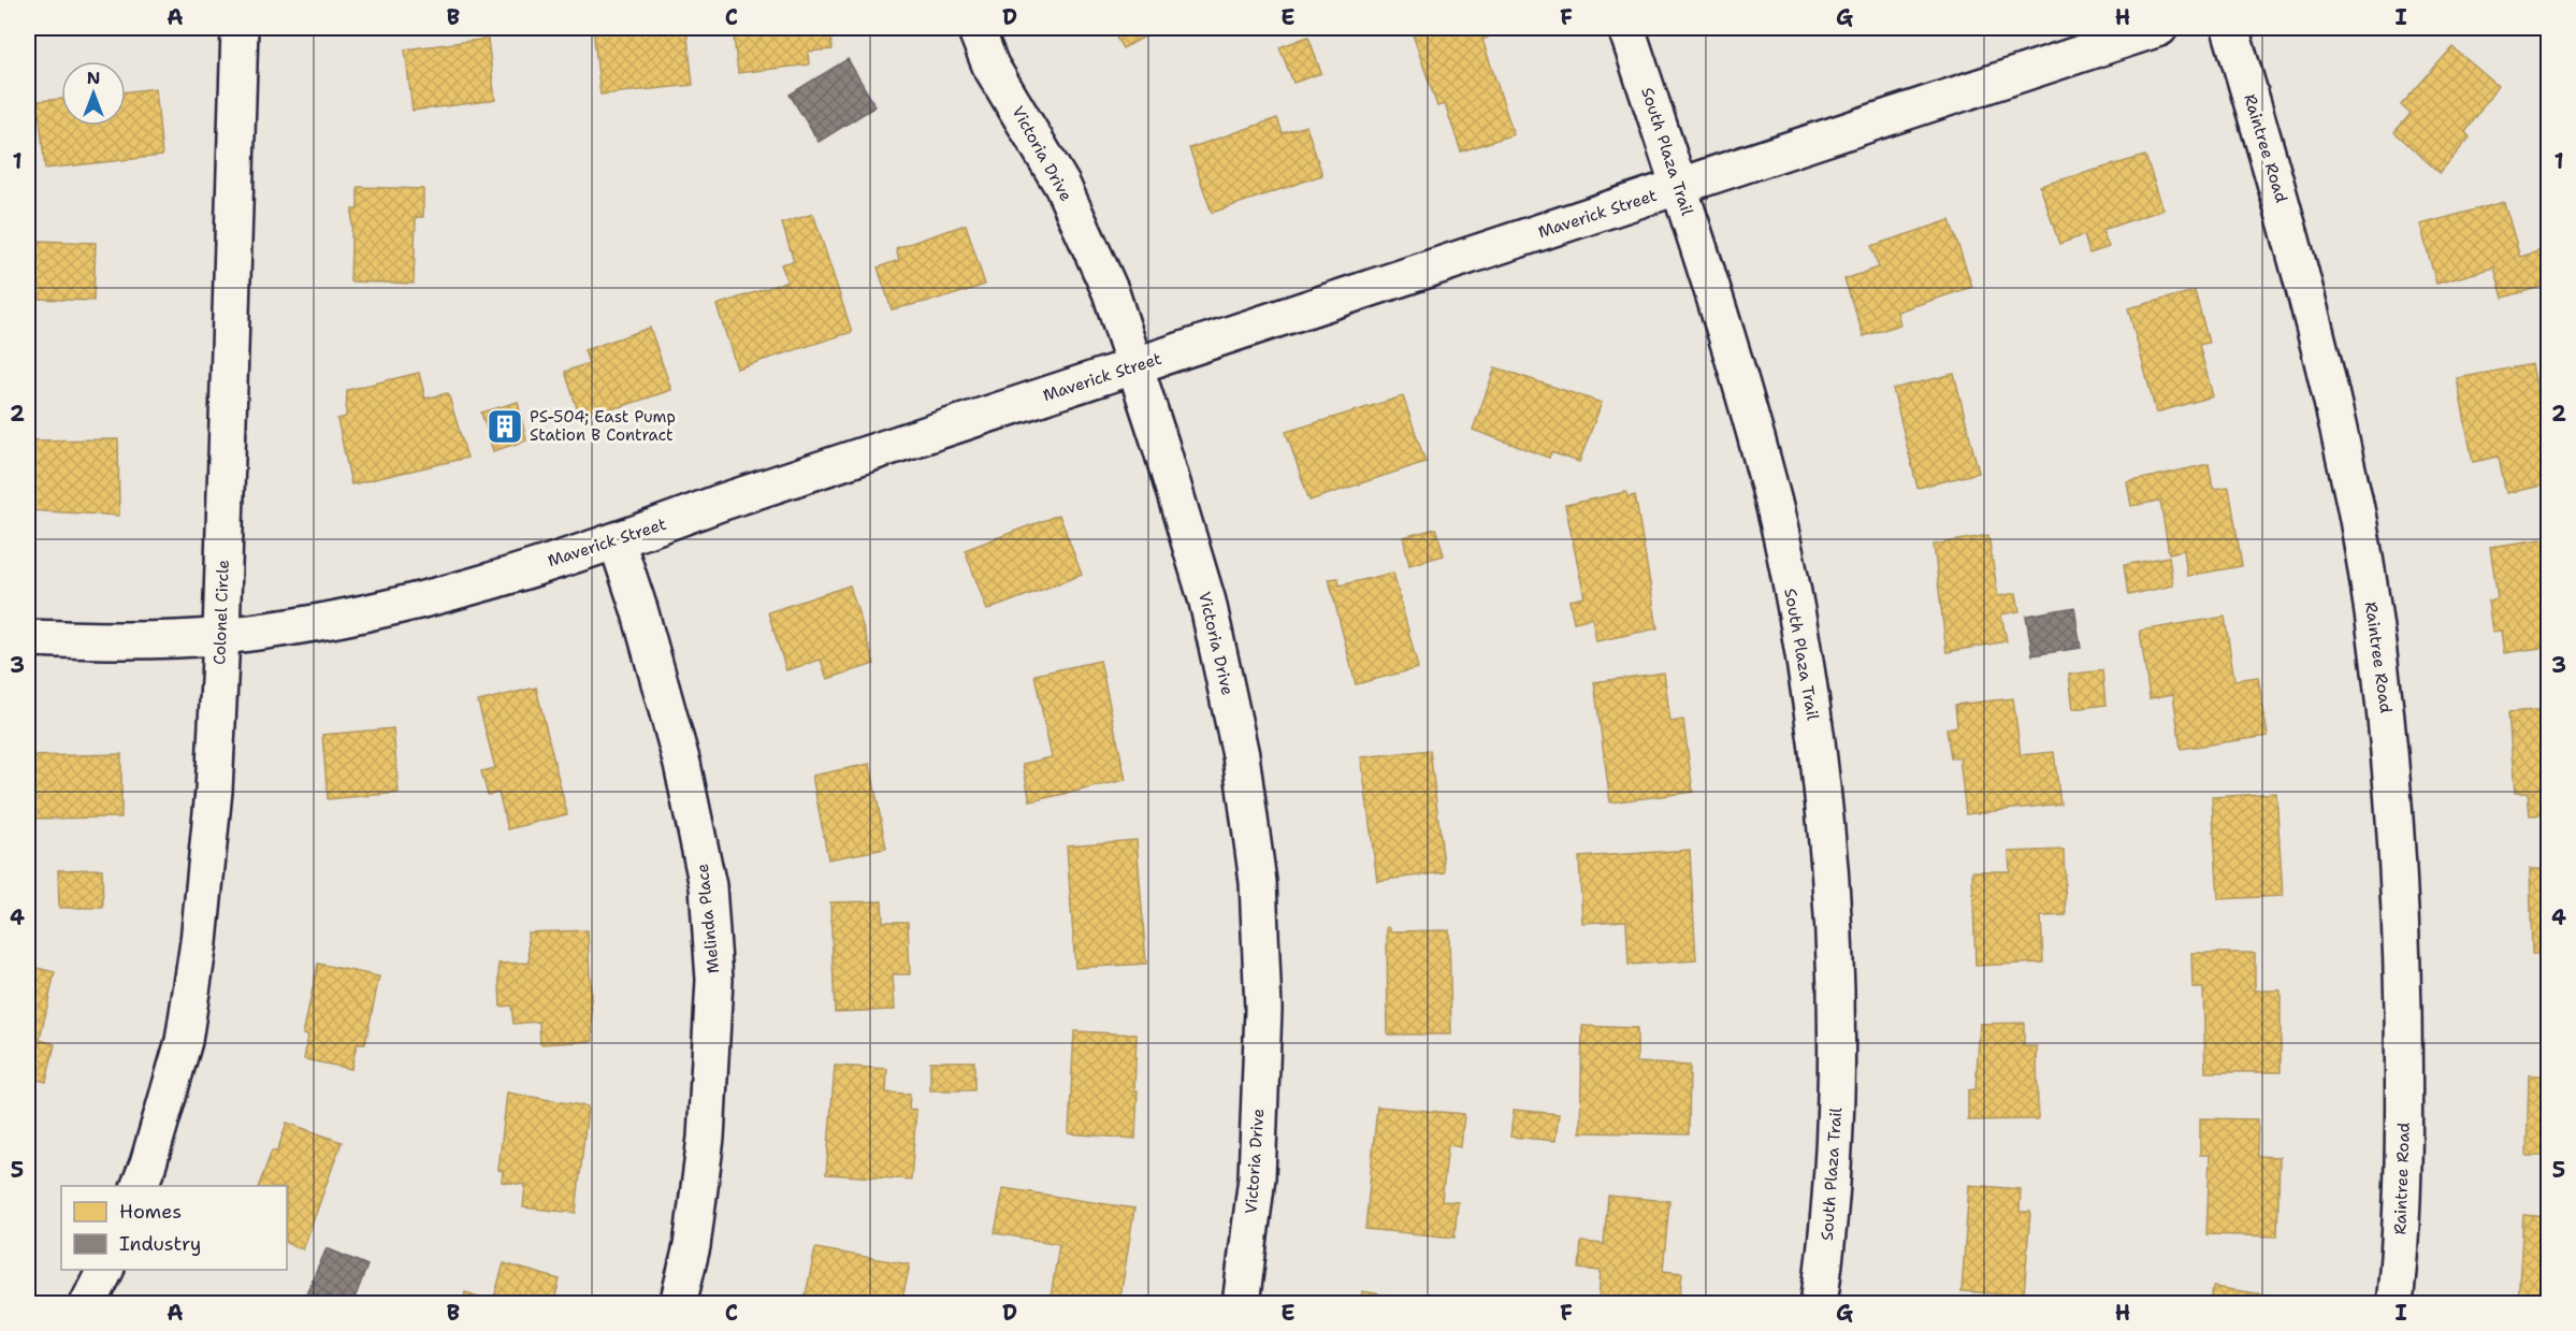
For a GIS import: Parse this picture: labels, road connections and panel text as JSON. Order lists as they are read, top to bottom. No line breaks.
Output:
{"streets":{"street":["Raintree Road","South Plaza Trail","Victoria Drive","Maverick Street","Colonel Circle","Melinda Place"]},"crossings":[["South Plaza Trail","Maverick Street"],["Victoria Drive","Maverick Street"],["Maverick Street","Colonel Circle"],["Maverick Street","Melinda Place"]],"places":{"building":["PS-504; East Pump Station B Contract"]},"legend":["Homes","Industry"],"north":"top","grid":{"columns":["A","B","C","D","E","F","G","H","I"],"rows":["1","2","3","4","5"]}}
